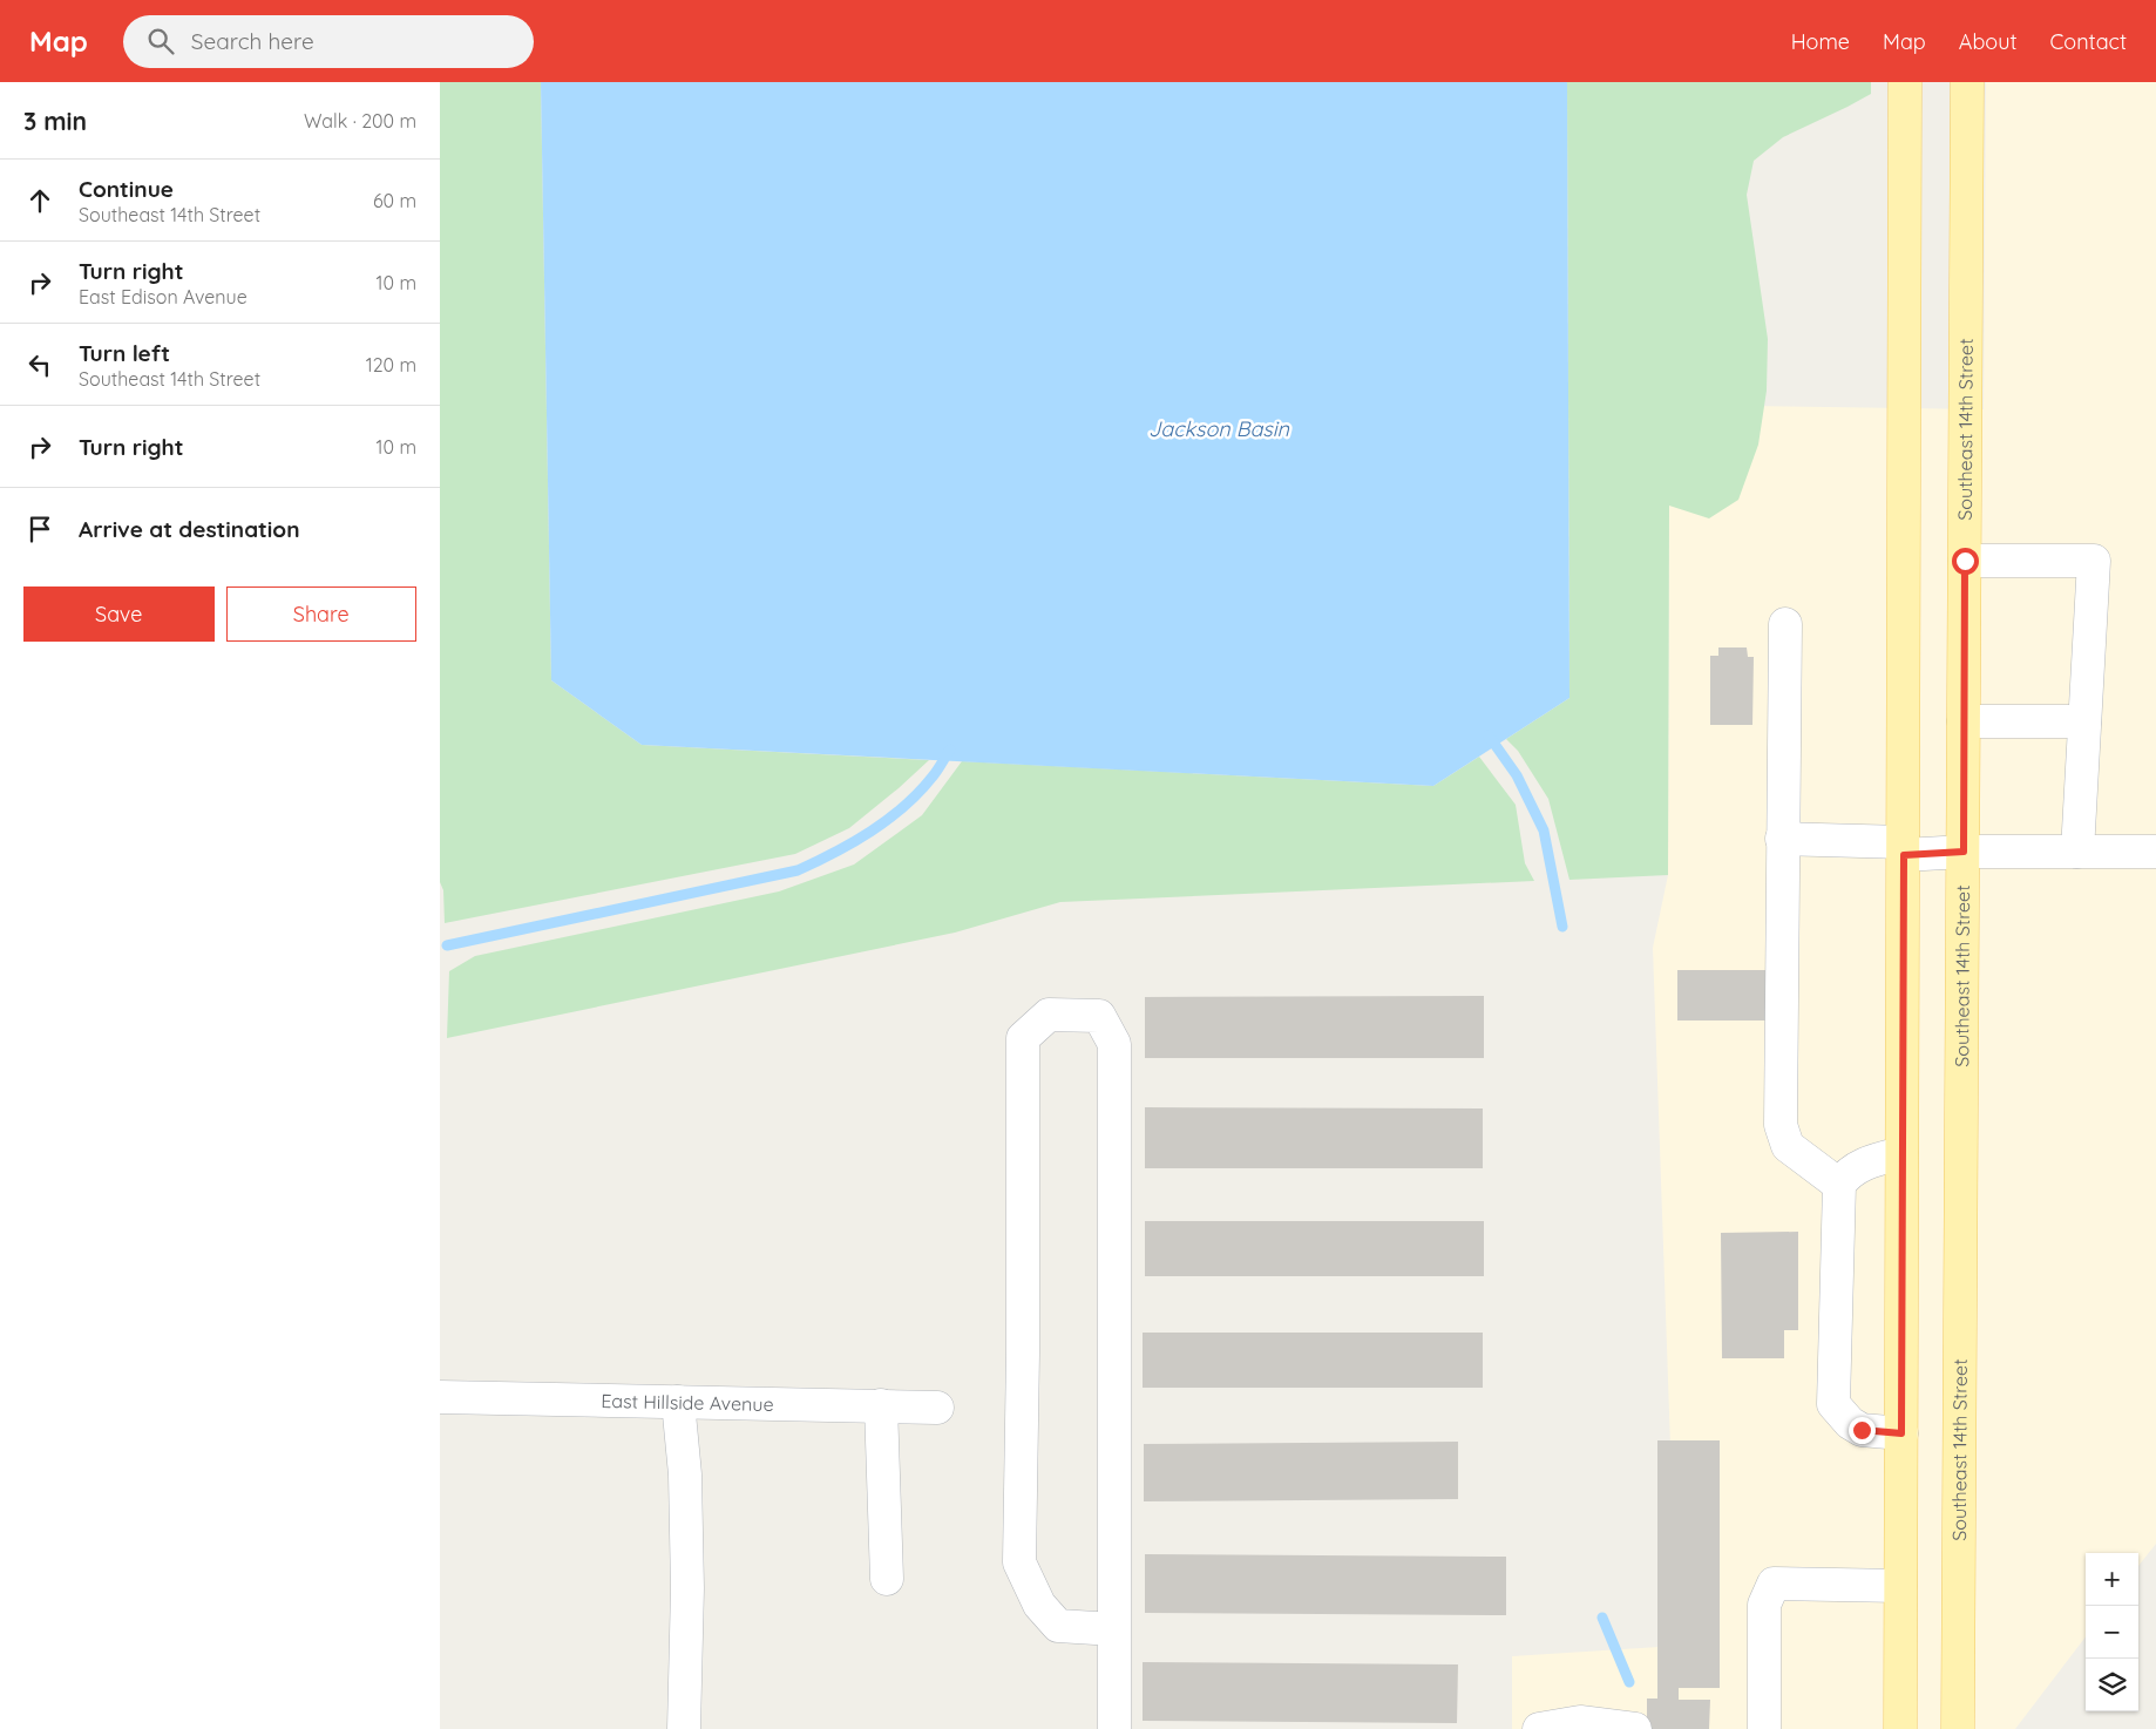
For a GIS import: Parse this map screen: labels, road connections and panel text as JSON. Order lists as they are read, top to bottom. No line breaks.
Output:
{"streets":{"main road":["Southeast 14th Street"],"street":["East Hillside Avenue"]},"water":["Jackson Basin"],"page":{"header":"Map","search":"Search here","nav":["Home","Map","About","Contact"],"heading":["3 min","Walk · 200 m"],"list":[["Continue","Southeast 14th Street","60 m"],["Turn right","East Edison Avenue","10 m"],["Turn left","Southeast 14th Street","120 m"],["Turn right","10 m"],"Arrive at destination"],"buttons":["Save","Share"],"map_buttons":["+","−"]}}
